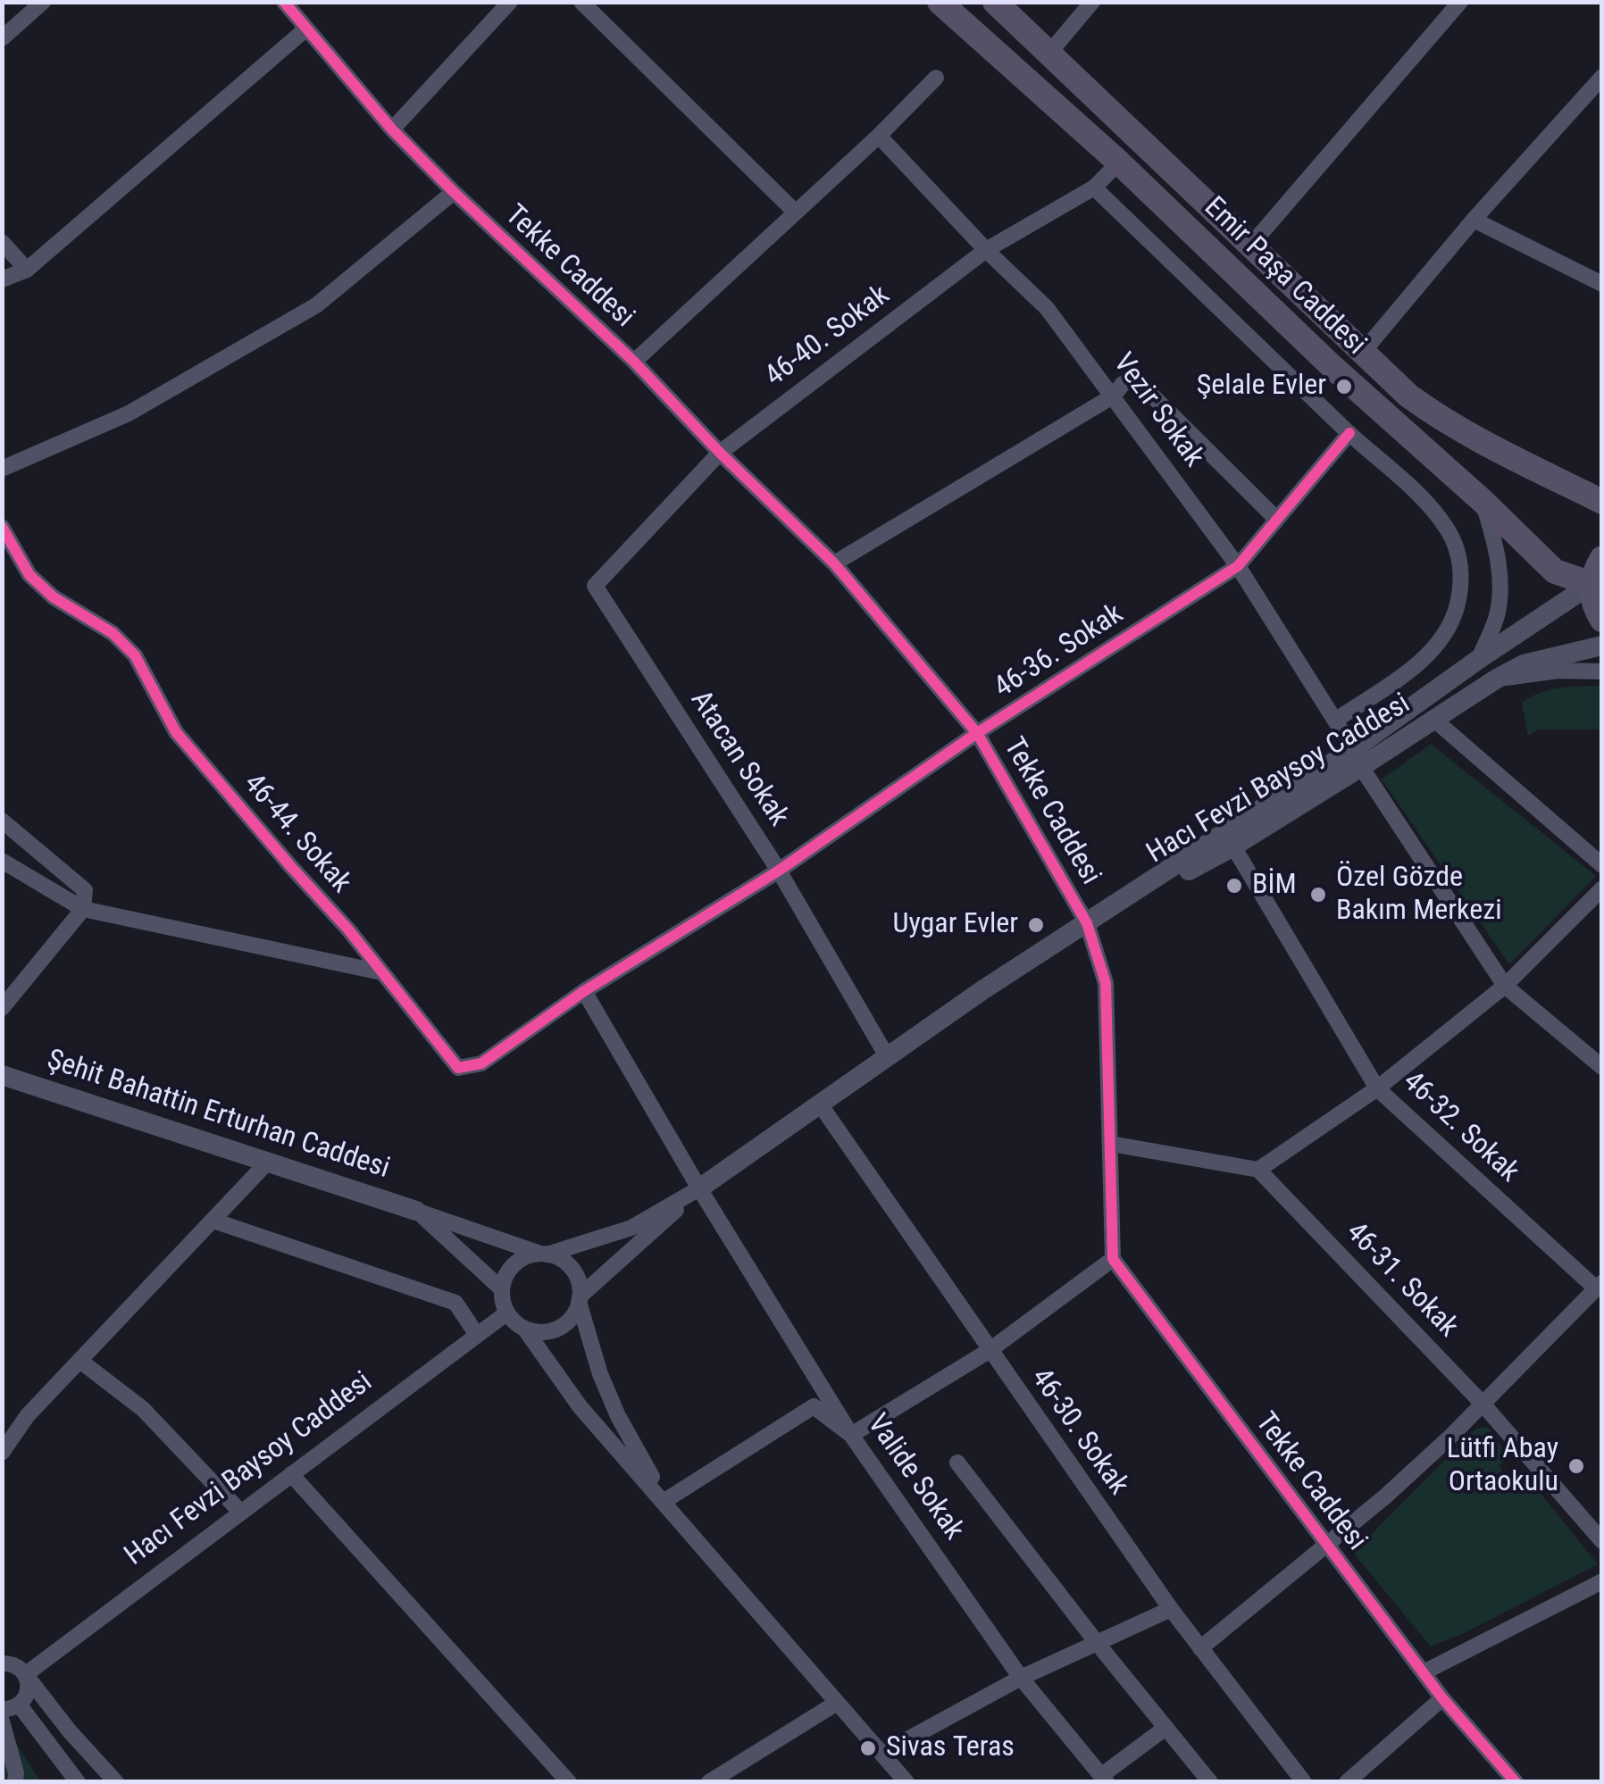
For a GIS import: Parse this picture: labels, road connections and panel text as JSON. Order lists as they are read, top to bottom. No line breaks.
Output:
{"streets":{"main road":["Emir Paşa Caddesi"],"street":["Tekke Caddesi","46-40. Sokak","Vezir Sokak","46-36. Sokak","Atacan Sokak","Hacı Fevzi Baysoy Caddesi","46-44. Sokak","Şehit Bahattin Erturhan Caddesi","46-32. Sokak","46-31. Sokak","46-30. Sokak","Valide Sokak"]},"crossings":[["Tekke Caddesi","46-40. Sokak"],["Tekke Caddesi","46-36. Sokak"],["Tekke Caddesi","Hacı Fevzi Baysoy Caddesi"],["Emir Paşa Caddesi","46-40. Sokak"],["Emir Paşa Caddesi","Hacı Fevzi Baysoy Caddesi"],["46-40. Sokak","Vezir Sokak"],["46-40. Sokak","Atacan Sokak"],["Vezir Sokak","46-36. Sokak"],["Vezir Sokak","Hacı Fevzi Baysoy Caddesi"],["46-36. Sokak","Atacan Sokak"],["46-36. Sokak","46-44. Sokak"],["46-36. Sokak","Valide Sokak"],["Atacan Sokak","Hacı Fevzi Baysoy Caddesi"],["Hacı Fevzi Baysoy Caddesi","Şehit Bahattin Erturhan Caddesi"],["Hacı Fevzi Baysoy Caddesi","46-32. Sokak"],["Hacı Fevzi Baysoy Caddesi","46-30. Sokak"],["Hacı Fevzi Baysoy Caddesi","Valide Sokak"],["46-44. Sokak","Valide Sokak"]],"places":["Şelale Evler","BİM","Özel Gözde Bakım Merkezi","Uygar Evler","Lütfi Abay Ortaokulu","Sivas Teras"]}
